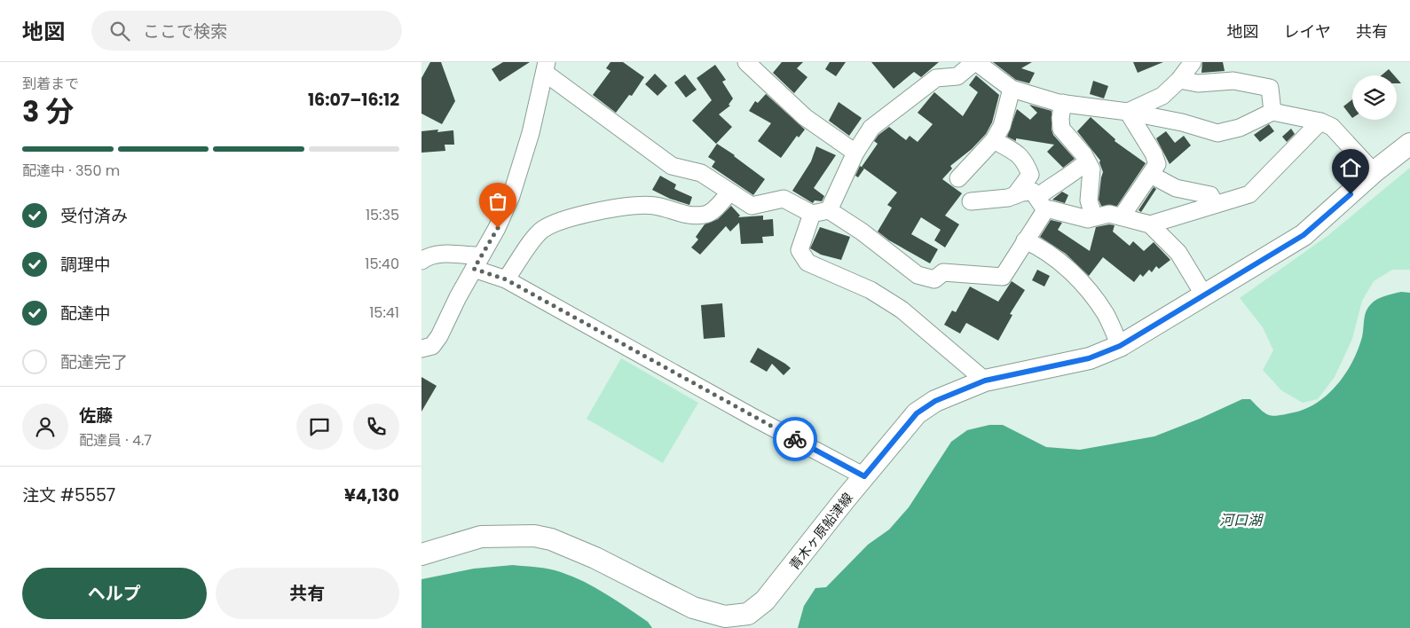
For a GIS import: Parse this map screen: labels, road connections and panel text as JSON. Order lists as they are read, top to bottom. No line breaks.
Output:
{"streets":{"main road":["青木ヶ原船津線"]},"water":["河口湖"],"page":{"header":"地図","search":"ここで検索","nav":["地図","レイヤ","共有"],"heading":["3 分","到着まで","16:07–16:12"],"panel":["佐藤","配達員 · 4.7","注文 #5557","¥4,130"],"bar":"配達中 · 350 m","list":[["受付済み","15:35"],["調理中","15:40"],["配達中","15:41"],"配達完了"],"buttons":["ヘルプ","共有"]}}
